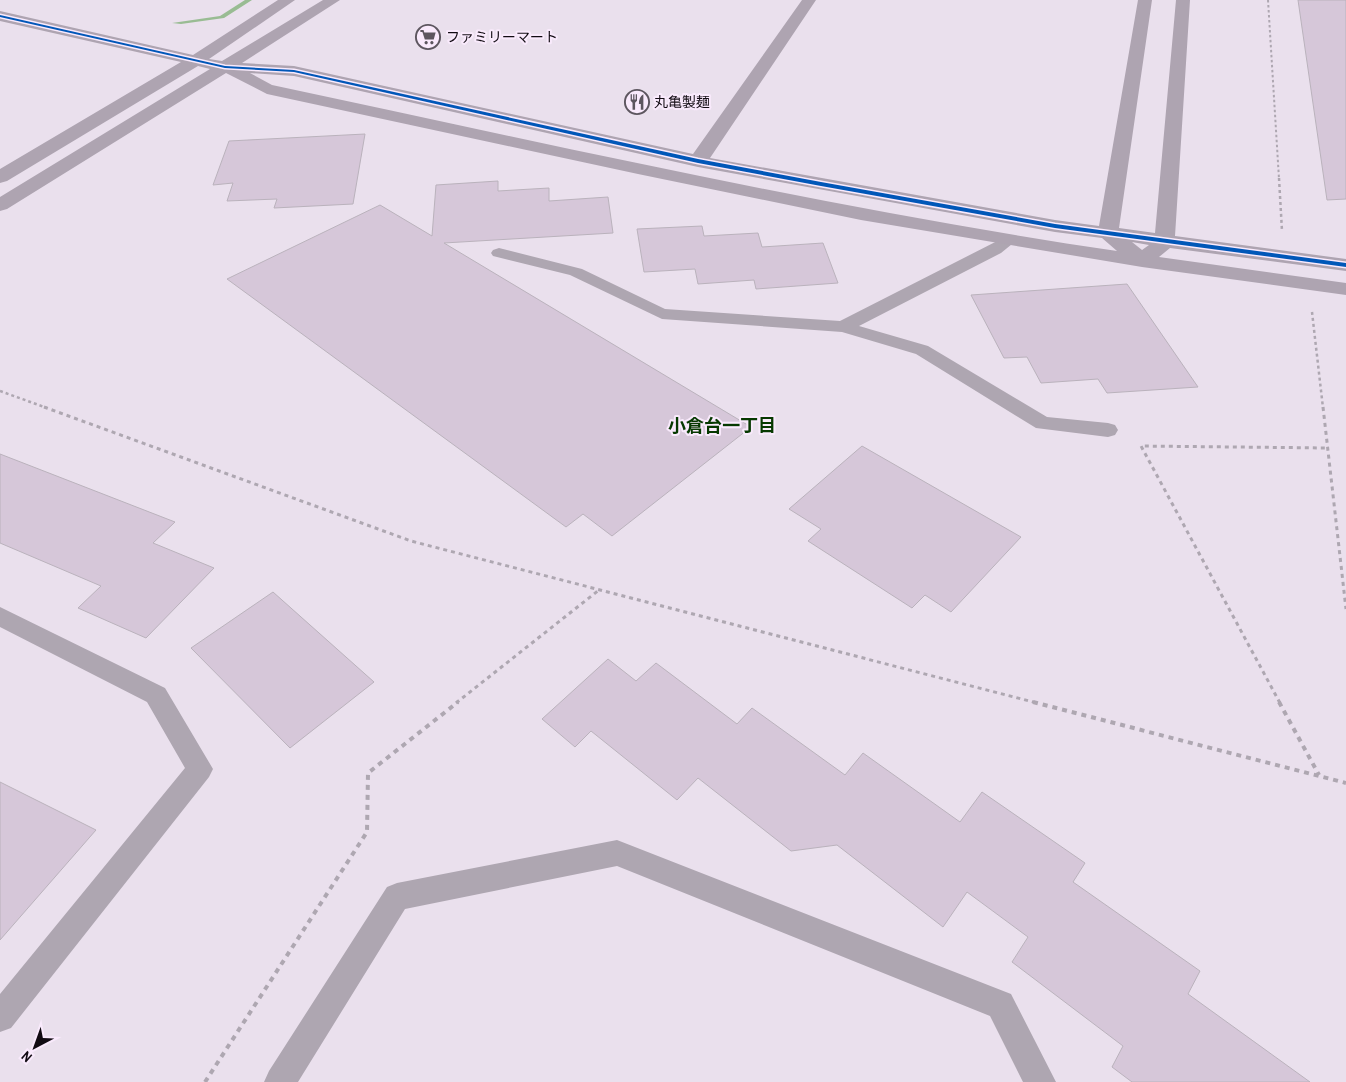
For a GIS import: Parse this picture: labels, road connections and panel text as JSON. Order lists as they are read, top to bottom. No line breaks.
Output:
{"districts":["小倉台一丁目"],"places":{"supermarket":["ファミリーマート"],"restaurant":["丸亀製麺"]},"north":"bottom left"}
